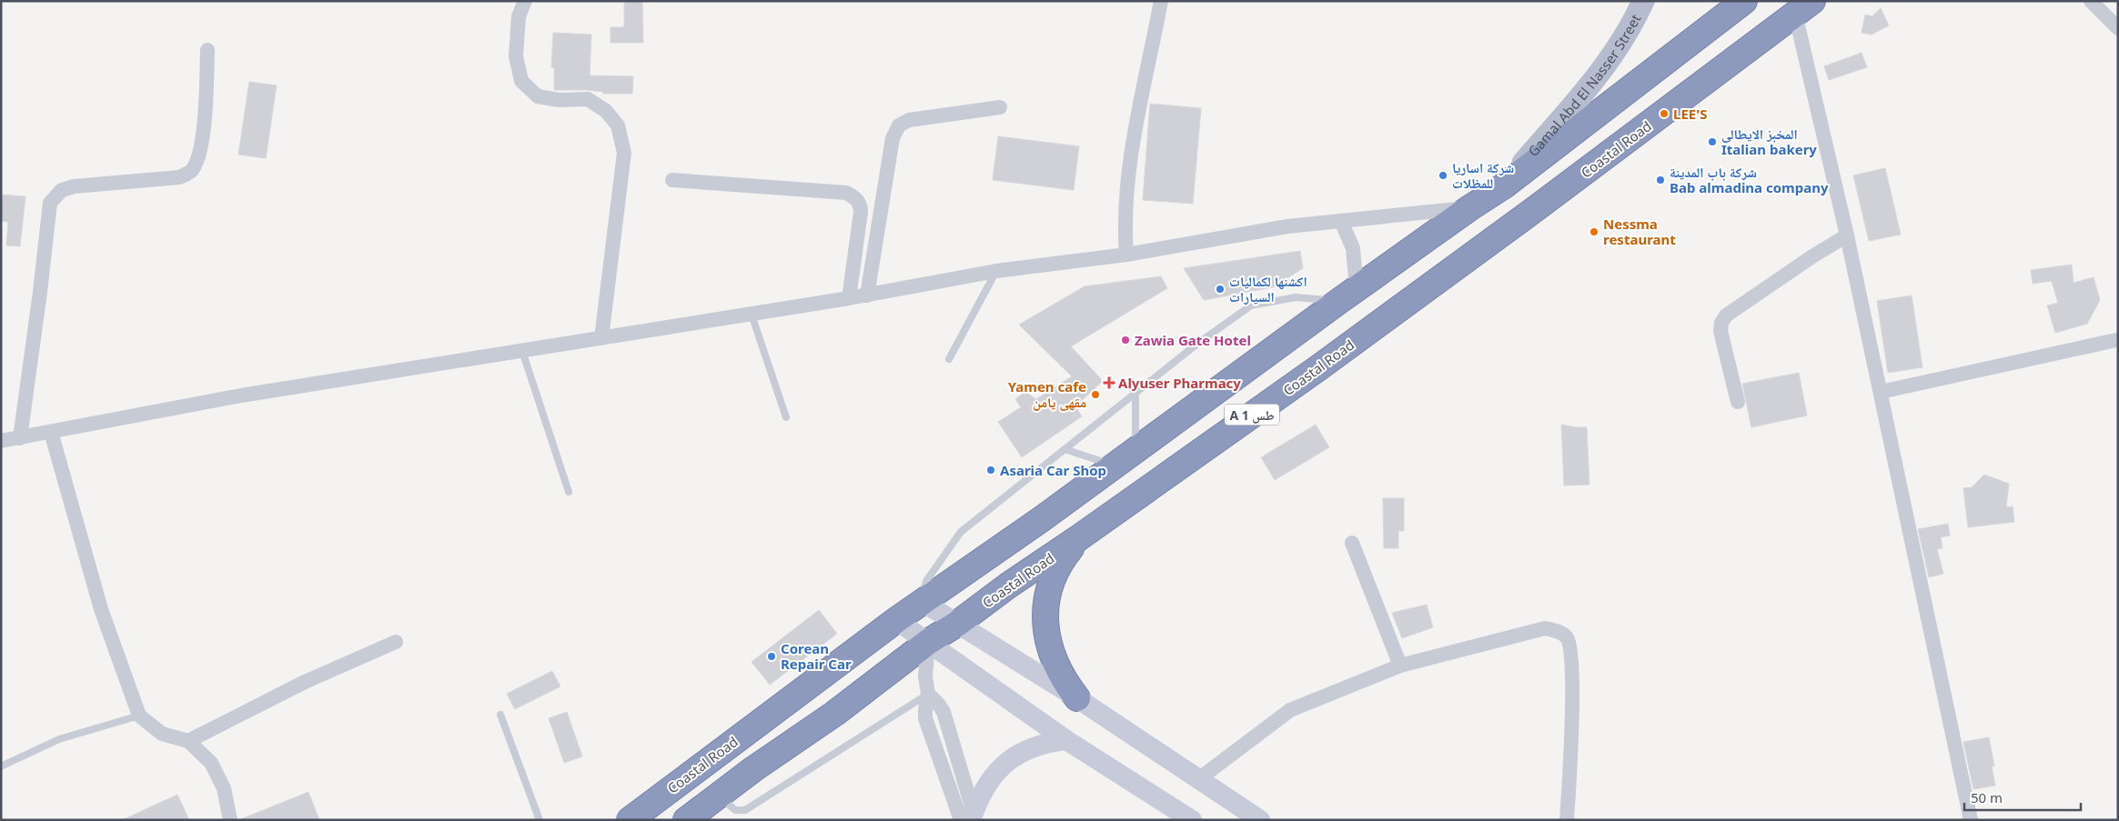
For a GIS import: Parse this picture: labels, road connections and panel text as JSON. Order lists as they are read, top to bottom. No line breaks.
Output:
{"streets":{"highway":["Coastal Road","A 1 طس"],"main road":["Gamal Abd El Nasser Street"]},"crossings":[["Gamal Abd El Nasser Street","Coastal Road"]],"places":{"other":["LEE'S","المخبز الايطالي Italian bakery","شركة اساريا للمظلات","شركة باب المدينة Bab almadina company","Nessma restaurant","اكشنها لكماليات السيارات","Zawia Gate Hotel","Yamen cafe مقهى يامن","Asaria Car Shop","Corean Repair Car"],"health":["Alyuser Pharmacy"]},"scale_bar":"50 m"}
